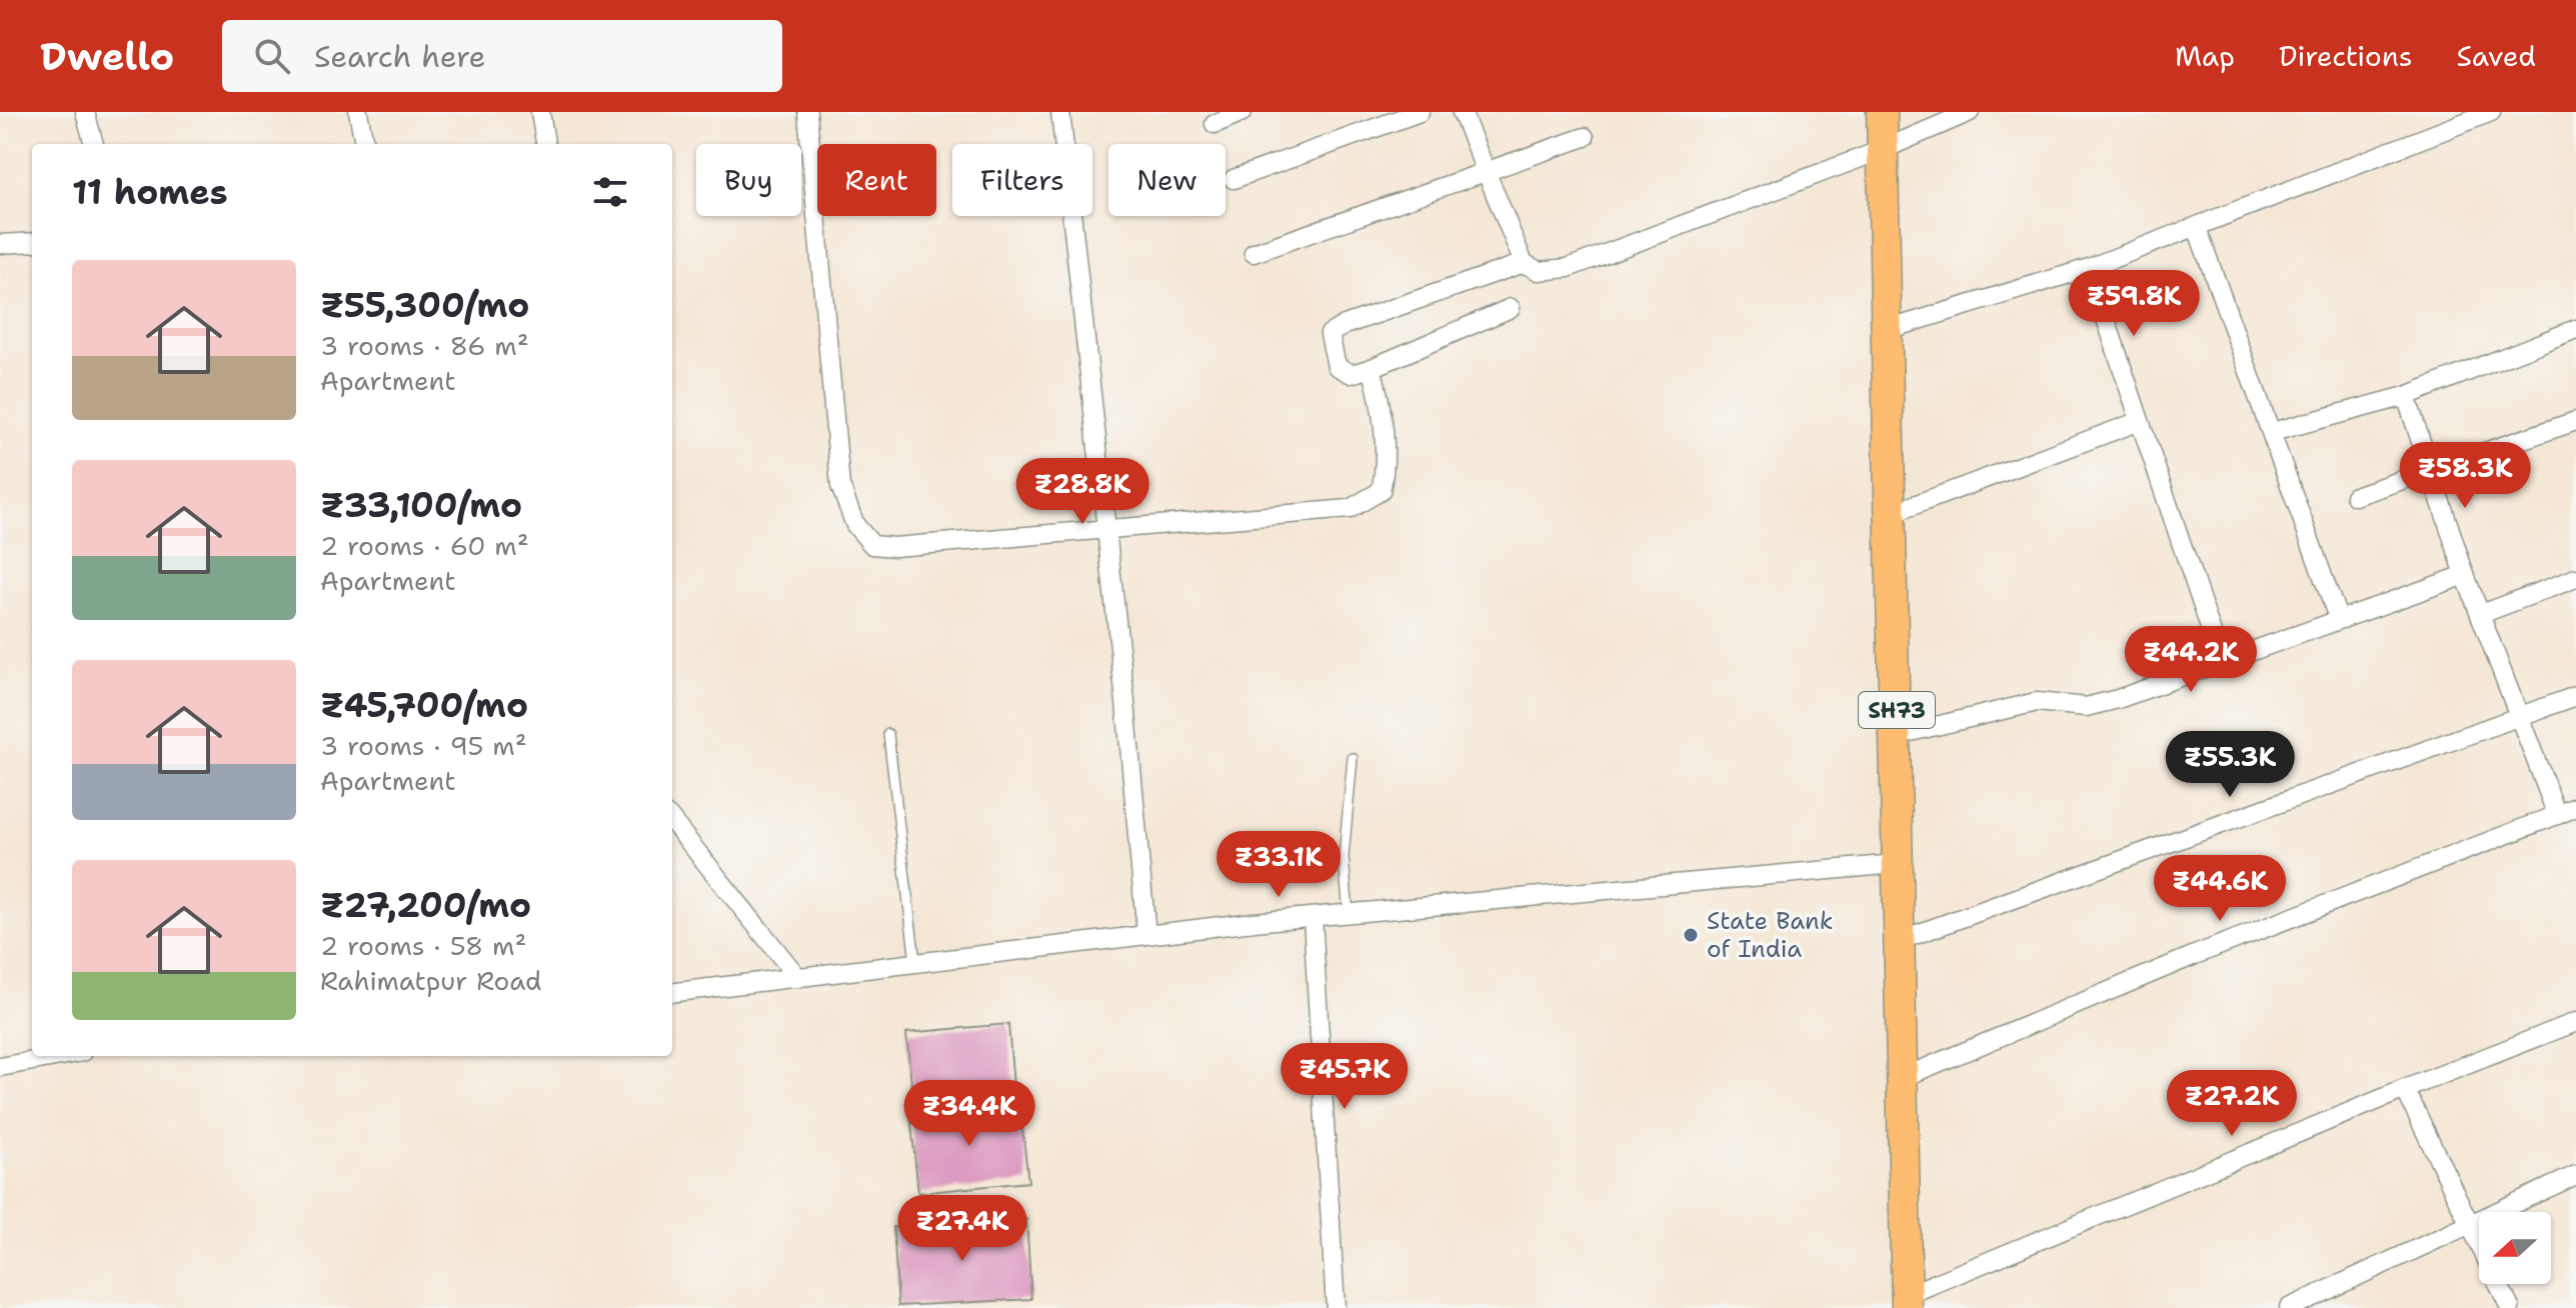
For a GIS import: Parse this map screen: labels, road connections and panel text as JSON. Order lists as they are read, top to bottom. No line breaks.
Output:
{"streets":{"main road":["SH73"]},"places":["State Bank of India"],"north":"left","page":{"header":"Dwello","search":"Search here","nav":["Map","Directions","Saved"],"chip":["Buy","Rent","Filters","New"],"heading":"11 homes","list":[{"name":"₹55,300/mo","note":"3 rooms · 86 m² · Apartment"},{"name":"₹33,100/mo","note":"2 rooms · 60 m² · Apartment"},{"name":"₹45,700/mo","note":"3 rooms · 95 m² · Apartment"},{"name":"₹27,200/mo","note":"2 rooms · 58 m² · Rahimatpur Road"}],"price":["₹59.8K","₹58.3K","₹28.8K","₹44.2K","₹55.3K","₹33.1K","₹44.6K","₹45.7K","₹27.2K","₹34.4K","₹27.4K"]}}
